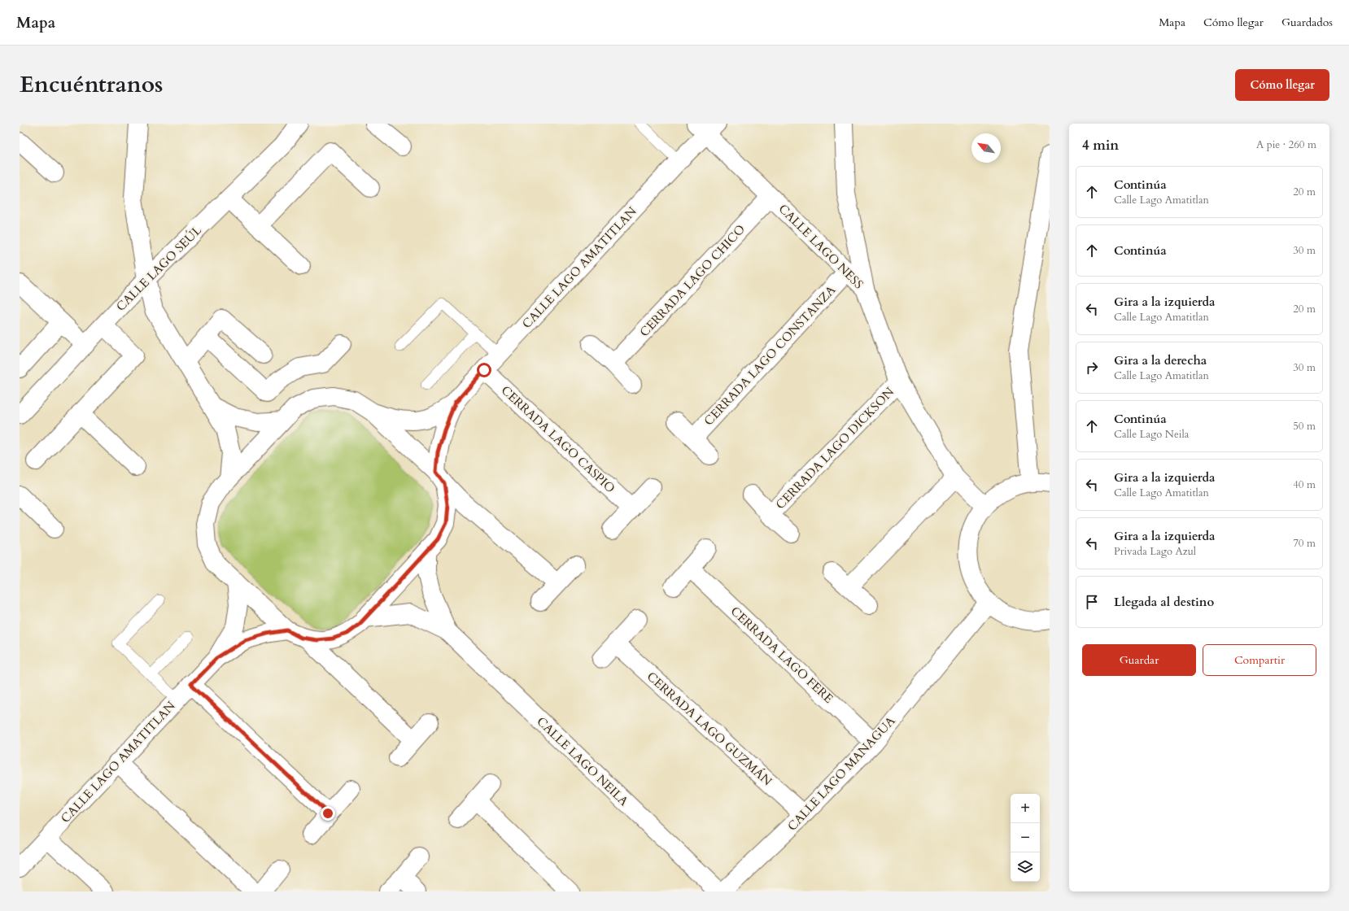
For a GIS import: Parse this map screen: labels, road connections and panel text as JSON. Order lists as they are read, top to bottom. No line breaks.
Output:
{"streets":{"street":["CALLE LAGO NESS","CALLE LAGO AMATITLAN","CALLE LAGO SEÚL","CERRADA LAGO CHICO","CERRADA LAGO CONSTANZA","CERRADA LAGO CASPIO","CERRADA LAGO DICKSON","CERRADA LAGO FERE","CERRADA LAGO GUZMÁN","CALLE LAGO NEILA","CALLE LAGO MANAGUA"]},"crossings":[["CALLE LAGO NESS","CALLE LAGO AMATITLAN"],["CALLE LAGO NESS","CERRADA LAGO CHICO"],["CALLE LAGO NESS","CERRADA LAGO CONSTANZA"],["CALLE LAGO NESS","CERRADA LAGO DICKSON"],["CALLE LAGO AMATITLAN","CERRADA LAGO CASPIO"],["CERRADA LAGO FERE","CALLE LAGO MANAGUA"],["CERRADA LAGO GUZMÁN","CALLE LAGO MANAGUA"]],"north":"top left","page":{"header":"Mapa","nav":["Mapa","Cómo llegar","Guardados"],"title":"Encuéntranos","buttons":["Cómo llegar",["Guardar","Compartir"]],"heading":["4 min","A pie · 260 m"],"list":[["Continúa","Calle Lago Amatitlan","20 m"],["Continúa","30 m"],["Gira a la izquierda","Calle Lago Amatitlan","20 m"],["Gira a la derecha","Calle Lago Amatitlan","30 m"],["Continúa","Calle Lago Neila","50 m"],["Gira a la izquierda","Calle Lago Amatitlan","40 m"],["Gira a la izquierda","Privada Lago Azul","70 m"],"Llegada al destino"],"map_buttons":["+","−"]}}
